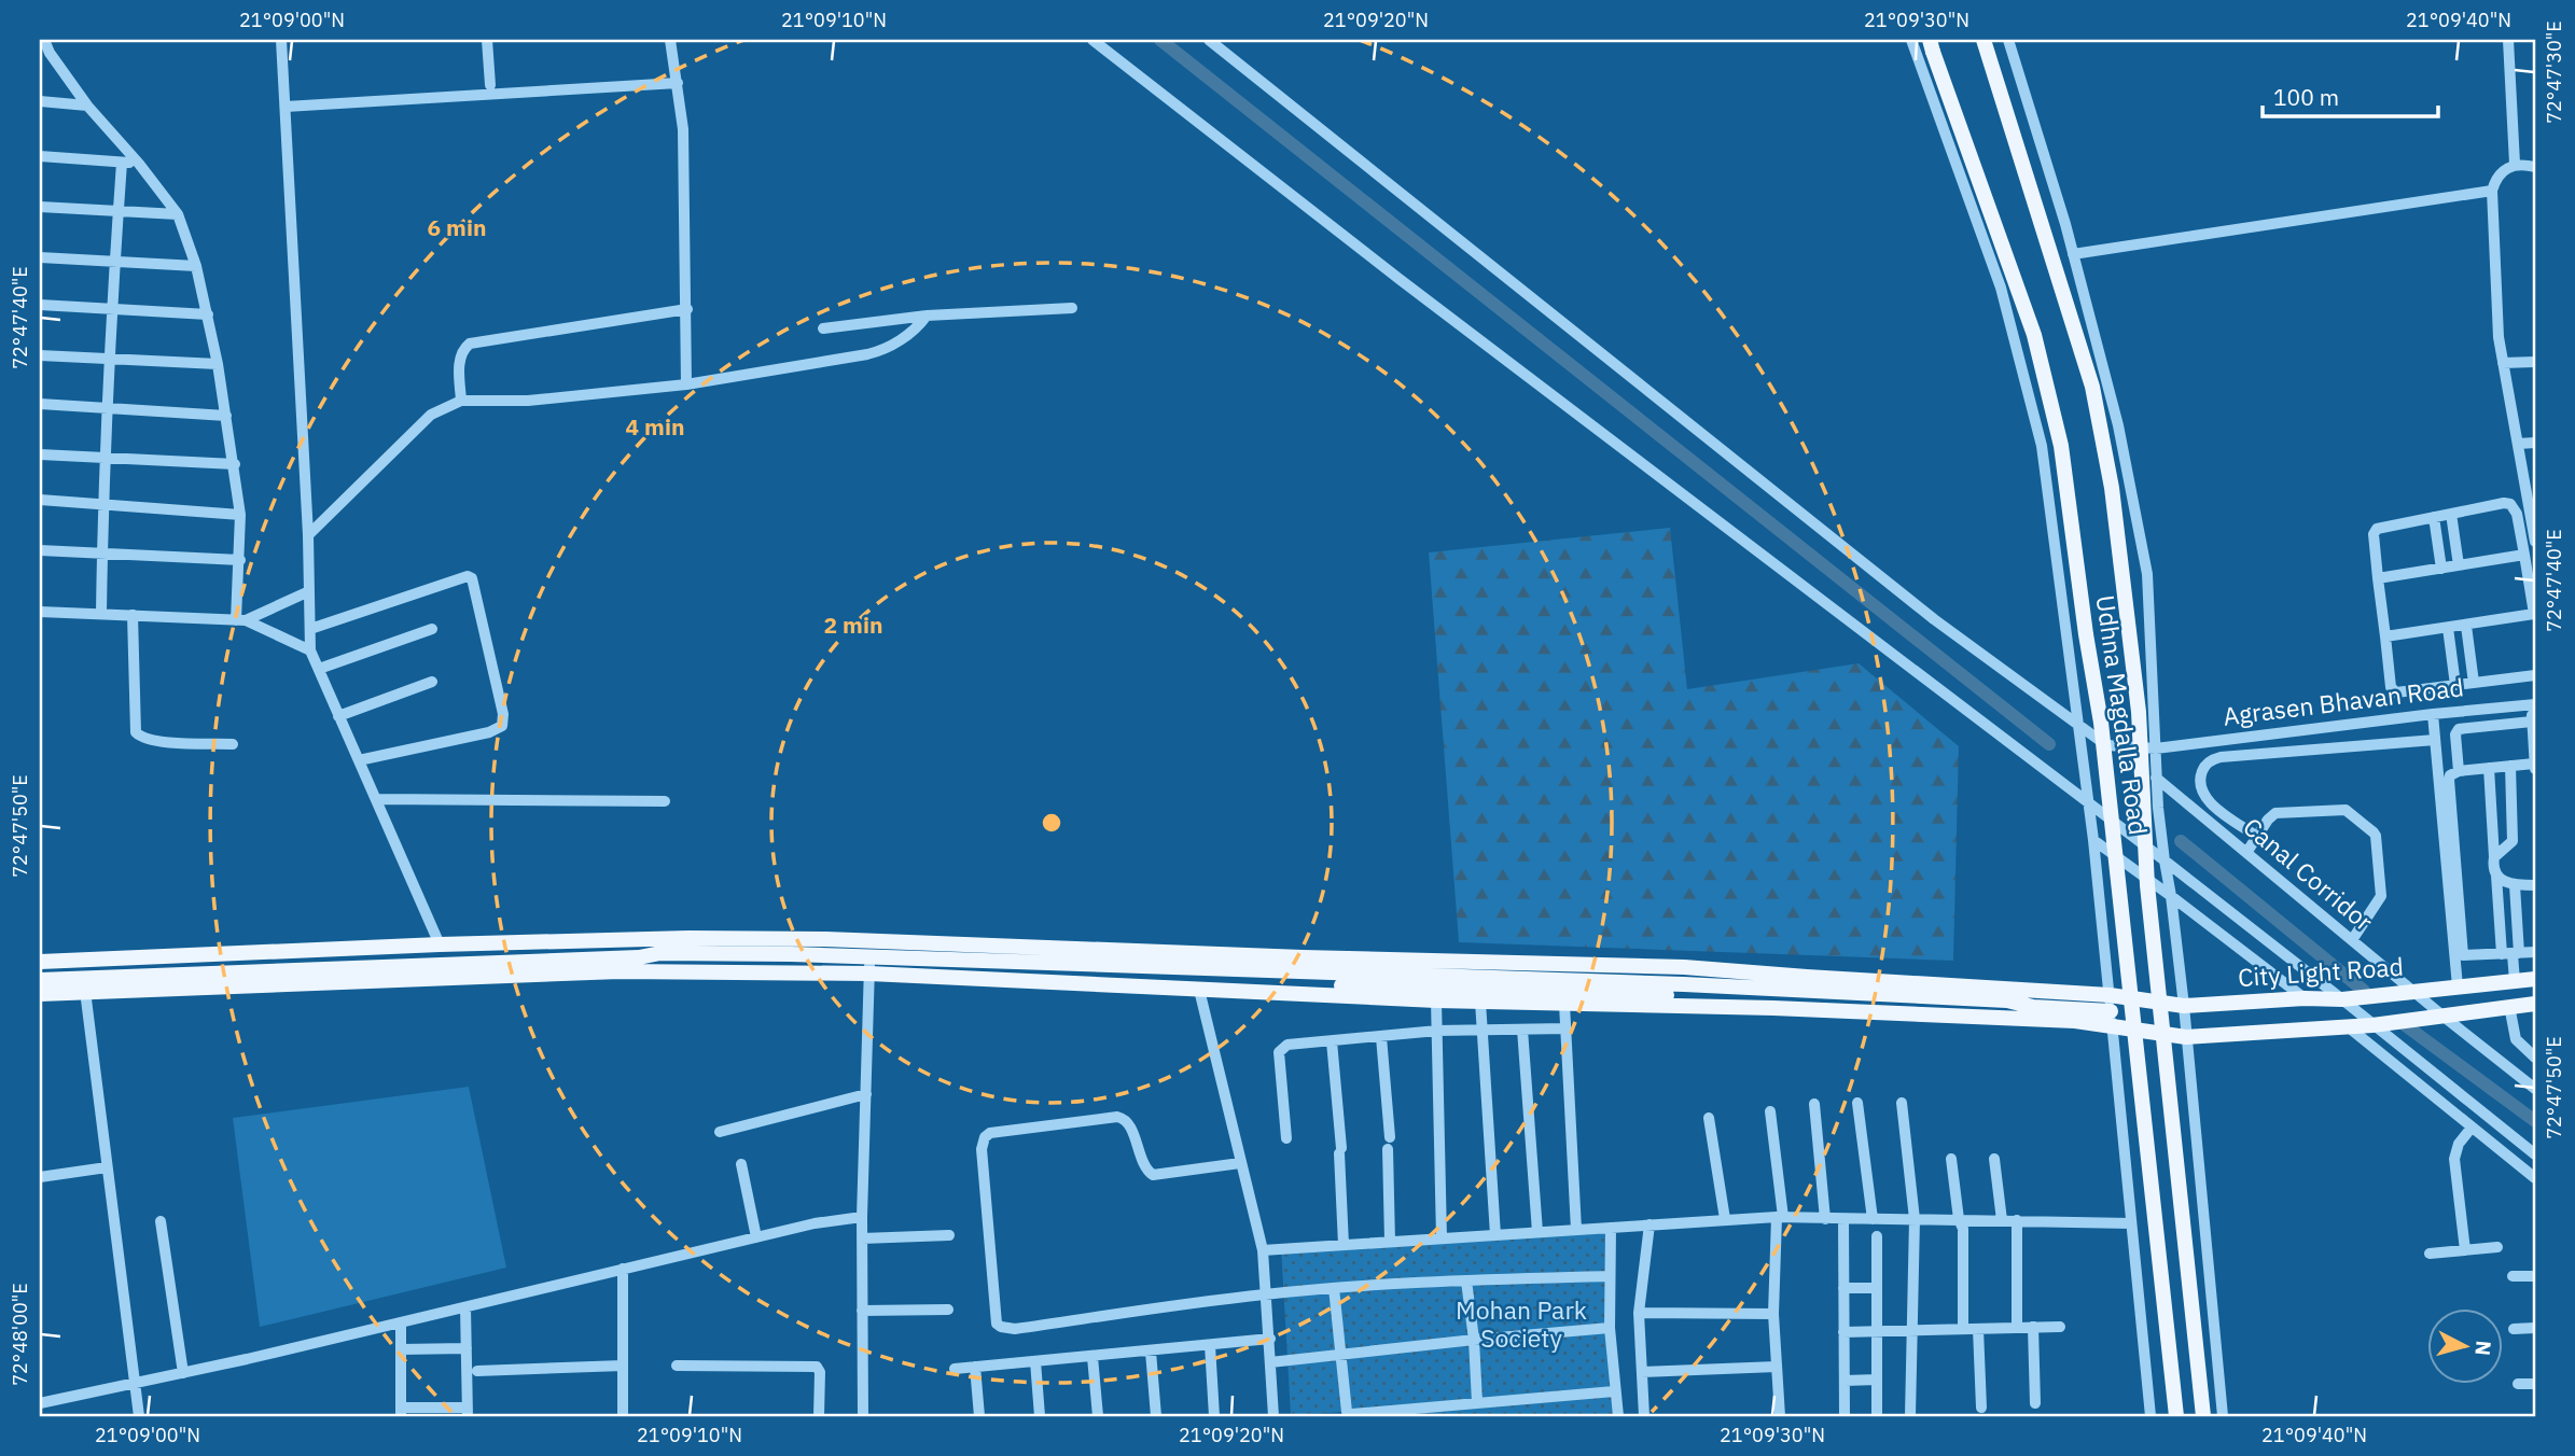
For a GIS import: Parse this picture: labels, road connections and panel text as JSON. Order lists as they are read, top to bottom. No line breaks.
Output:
{"streets":{"main road":["Udhna Magdalla Road","City Light Road"],"street":["Agrasen Bhavan Road","Canal Corridor"]},"crossings":[["Canal Corridor","City Light Road"]],"parks":["Mohan Park Society"],"scale_bar":"100 m","north":"right","coordinates":["21°09'00\"N","21°09'10\"N","21°09'20\"N","21°09'30\"N","21°09'40\"N","72°47'30\"E","72°47'40\"E","72°47'50\"E","72°48'00\"E"],"rings":["6 min","4 min","2 min"]}
